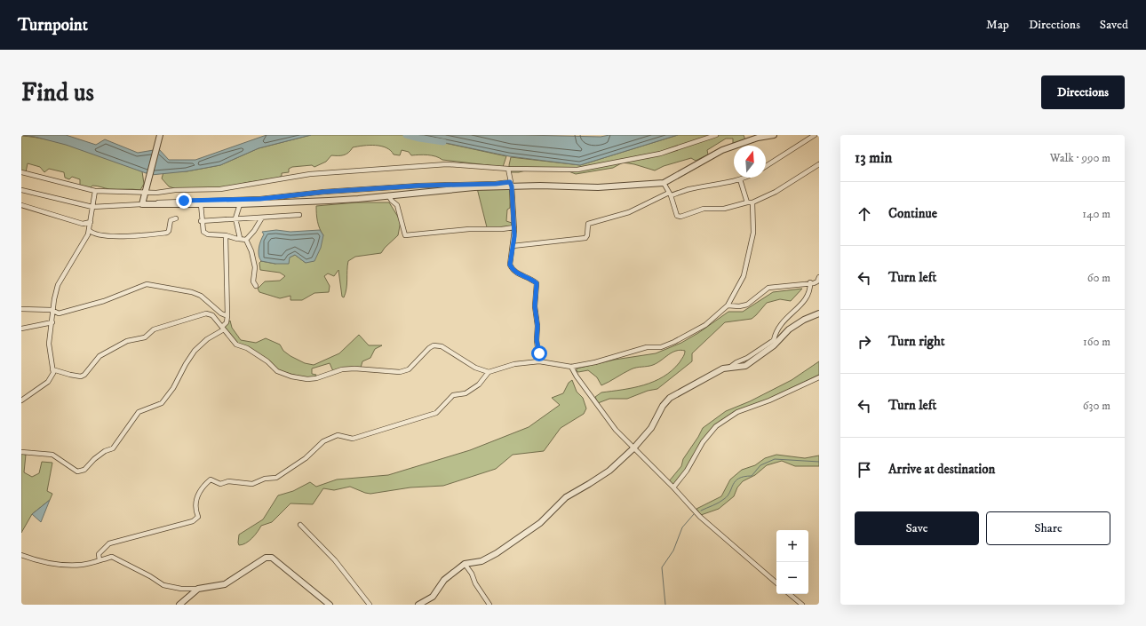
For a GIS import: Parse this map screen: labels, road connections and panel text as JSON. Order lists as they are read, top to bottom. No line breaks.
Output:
{"north":"top","page":{"header":"Turnpoint","nav":["Map","Directions","Saved"],"buttons":["Directions",["Save","Share"]],"title":"Find us","heading":["13 min","Walk · 990 m"],"list":[["Continue","140 m"],["Turn left","60 m"],["Turn right","160 m"],["Turn left","630 m"],"Arrive at destination"],"map_buttons":["+","−"]}}
